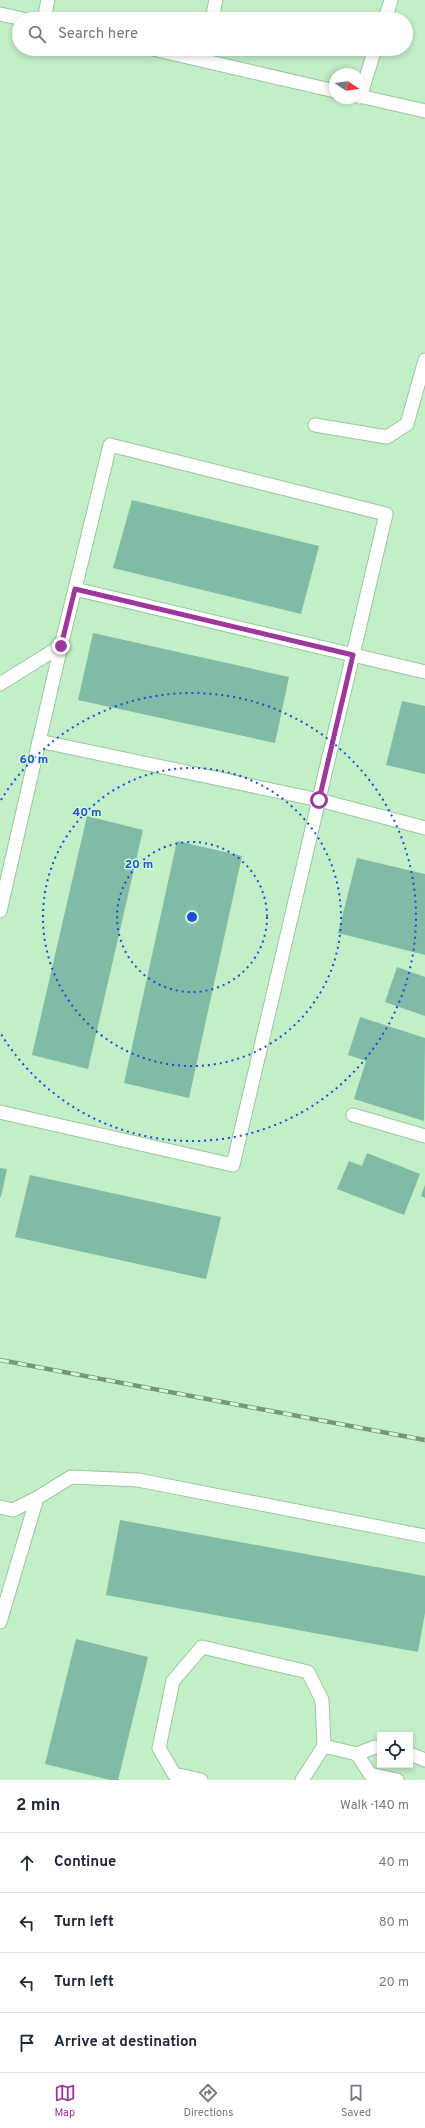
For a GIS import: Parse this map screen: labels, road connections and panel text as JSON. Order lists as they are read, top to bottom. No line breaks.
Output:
{"north":"right","page":{"search":"Search here","heading":["2 min","Walk · 140 m"],"list":[["Continue","40 m"],["Turn left","80 m"],["Turn left","20 m"],"Arrive at destination"],"nav":["Map","Directions","Saved"]},"rings":["60 m","40 m","20 m"]}
